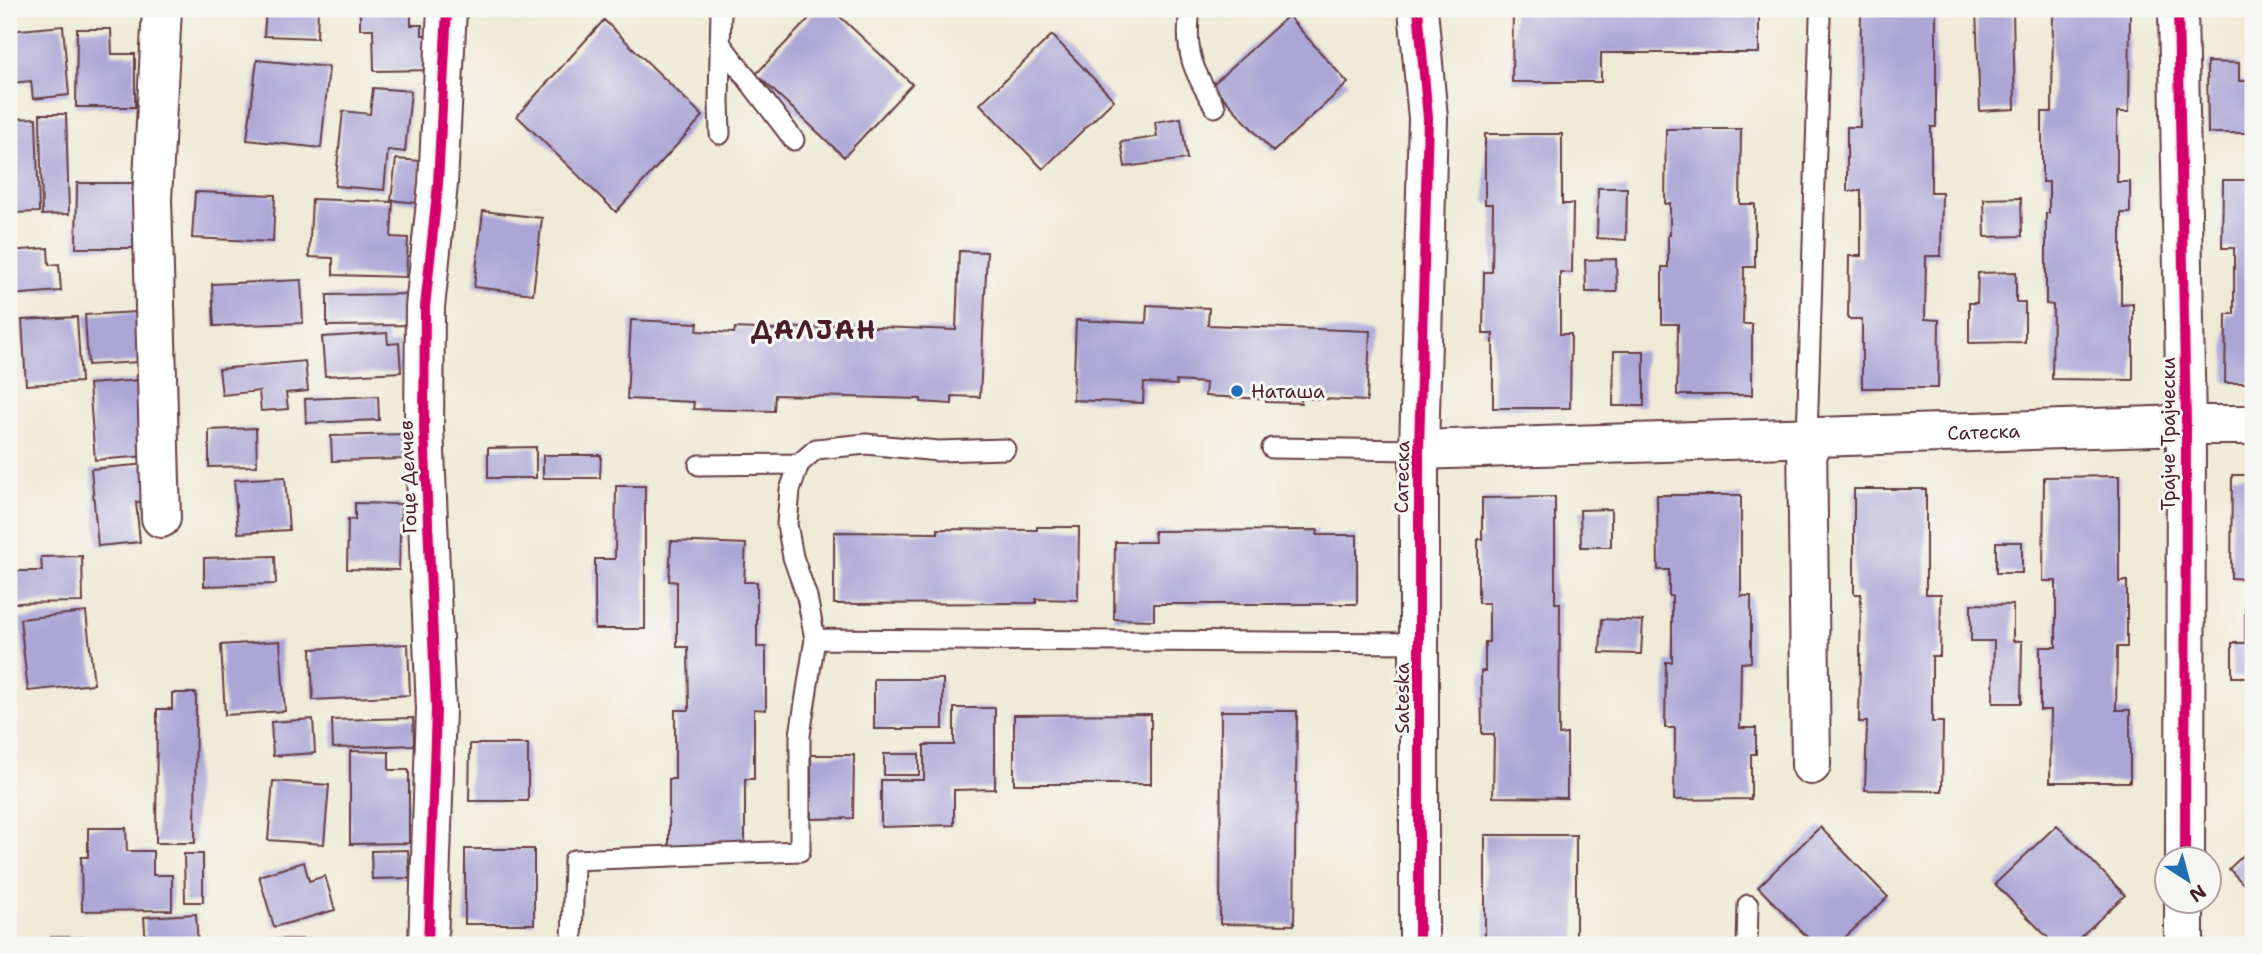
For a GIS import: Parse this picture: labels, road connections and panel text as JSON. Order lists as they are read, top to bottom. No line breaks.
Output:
{"streets":{"street":["Сатеска","Трајче Трајчески","Гоце Делчев","Sateska"]},"crossings":[["Сатеска","Трајче Трајчески"],["Сатеска","Sateska"]],"districts":["ДАЛЈАН"],"places":["Наташа"],"north":"bottom right"}
